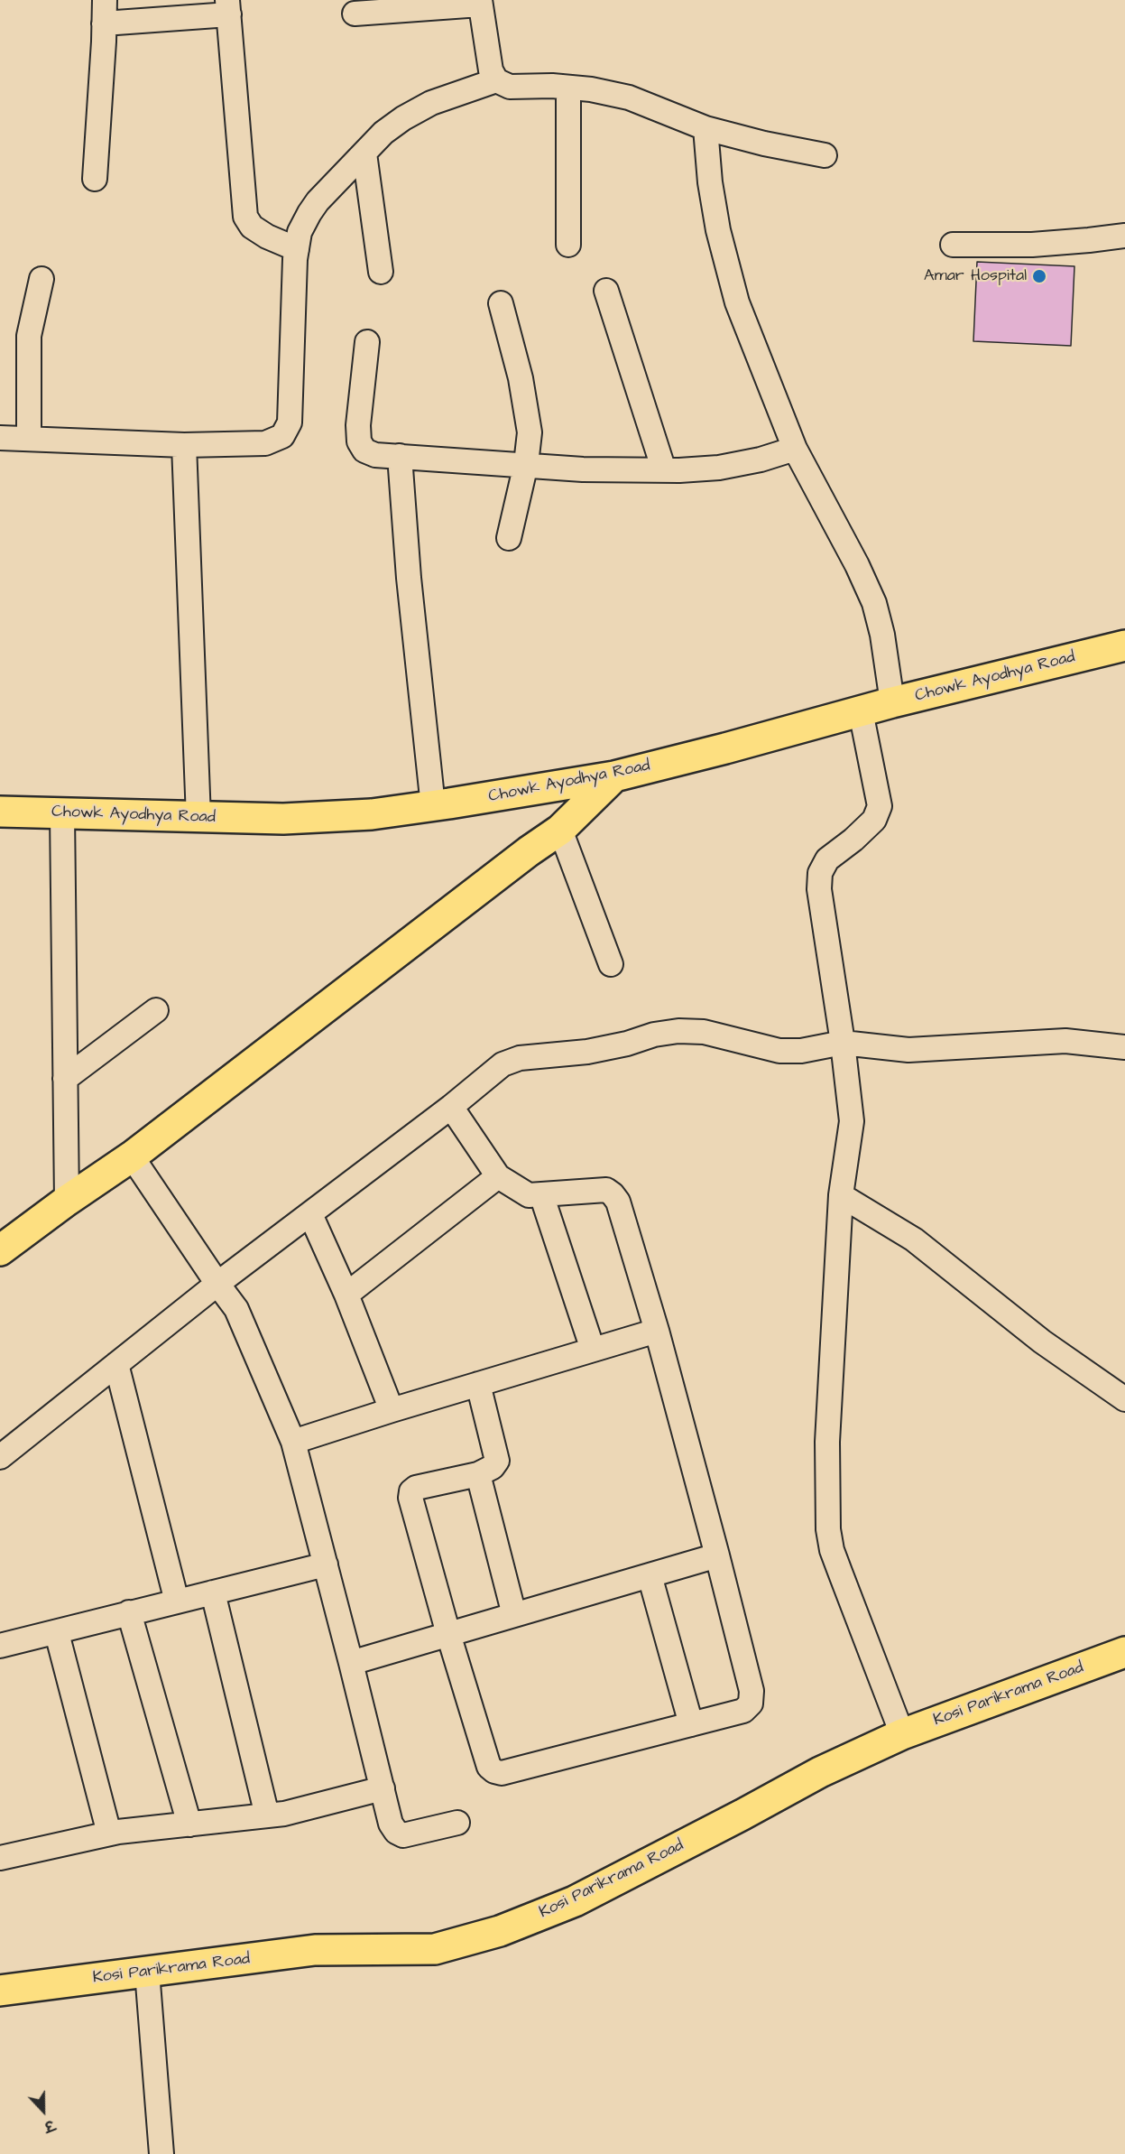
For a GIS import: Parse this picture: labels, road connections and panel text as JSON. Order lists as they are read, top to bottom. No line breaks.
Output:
{"streets":{"main road":["Chowk Ayodhya Road","Kosi Parikrama Road"]},"places":["Amar Hospital"],"north":"bottom"}
